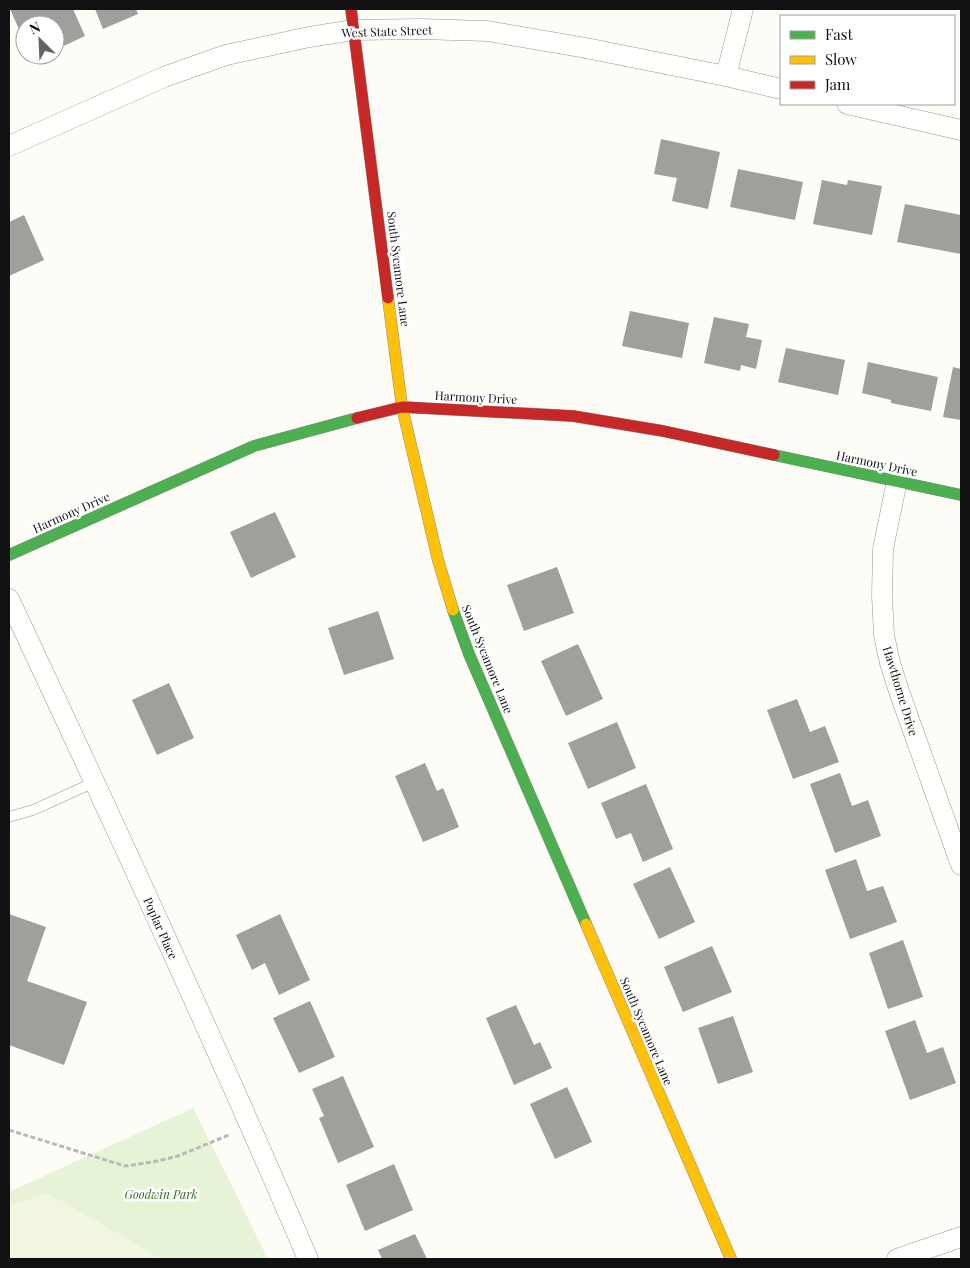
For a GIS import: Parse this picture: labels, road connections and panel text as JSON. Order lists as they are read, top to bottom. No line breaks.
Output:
{"streets":{"street":["West State Street","South Sycamore Lane","Harmony Drive","Hawthorne Drive","Poplar Place"]},"crossings":[["West State Street","South Sycamore Lane"],["South Sycamore Lane","Harmony Drive"],["Harmony Drive","Hawthorne Drive"]],"parks":["Goodwin Park"],"legend":["Fast","Slow","Jam"],"north":"top left"}
